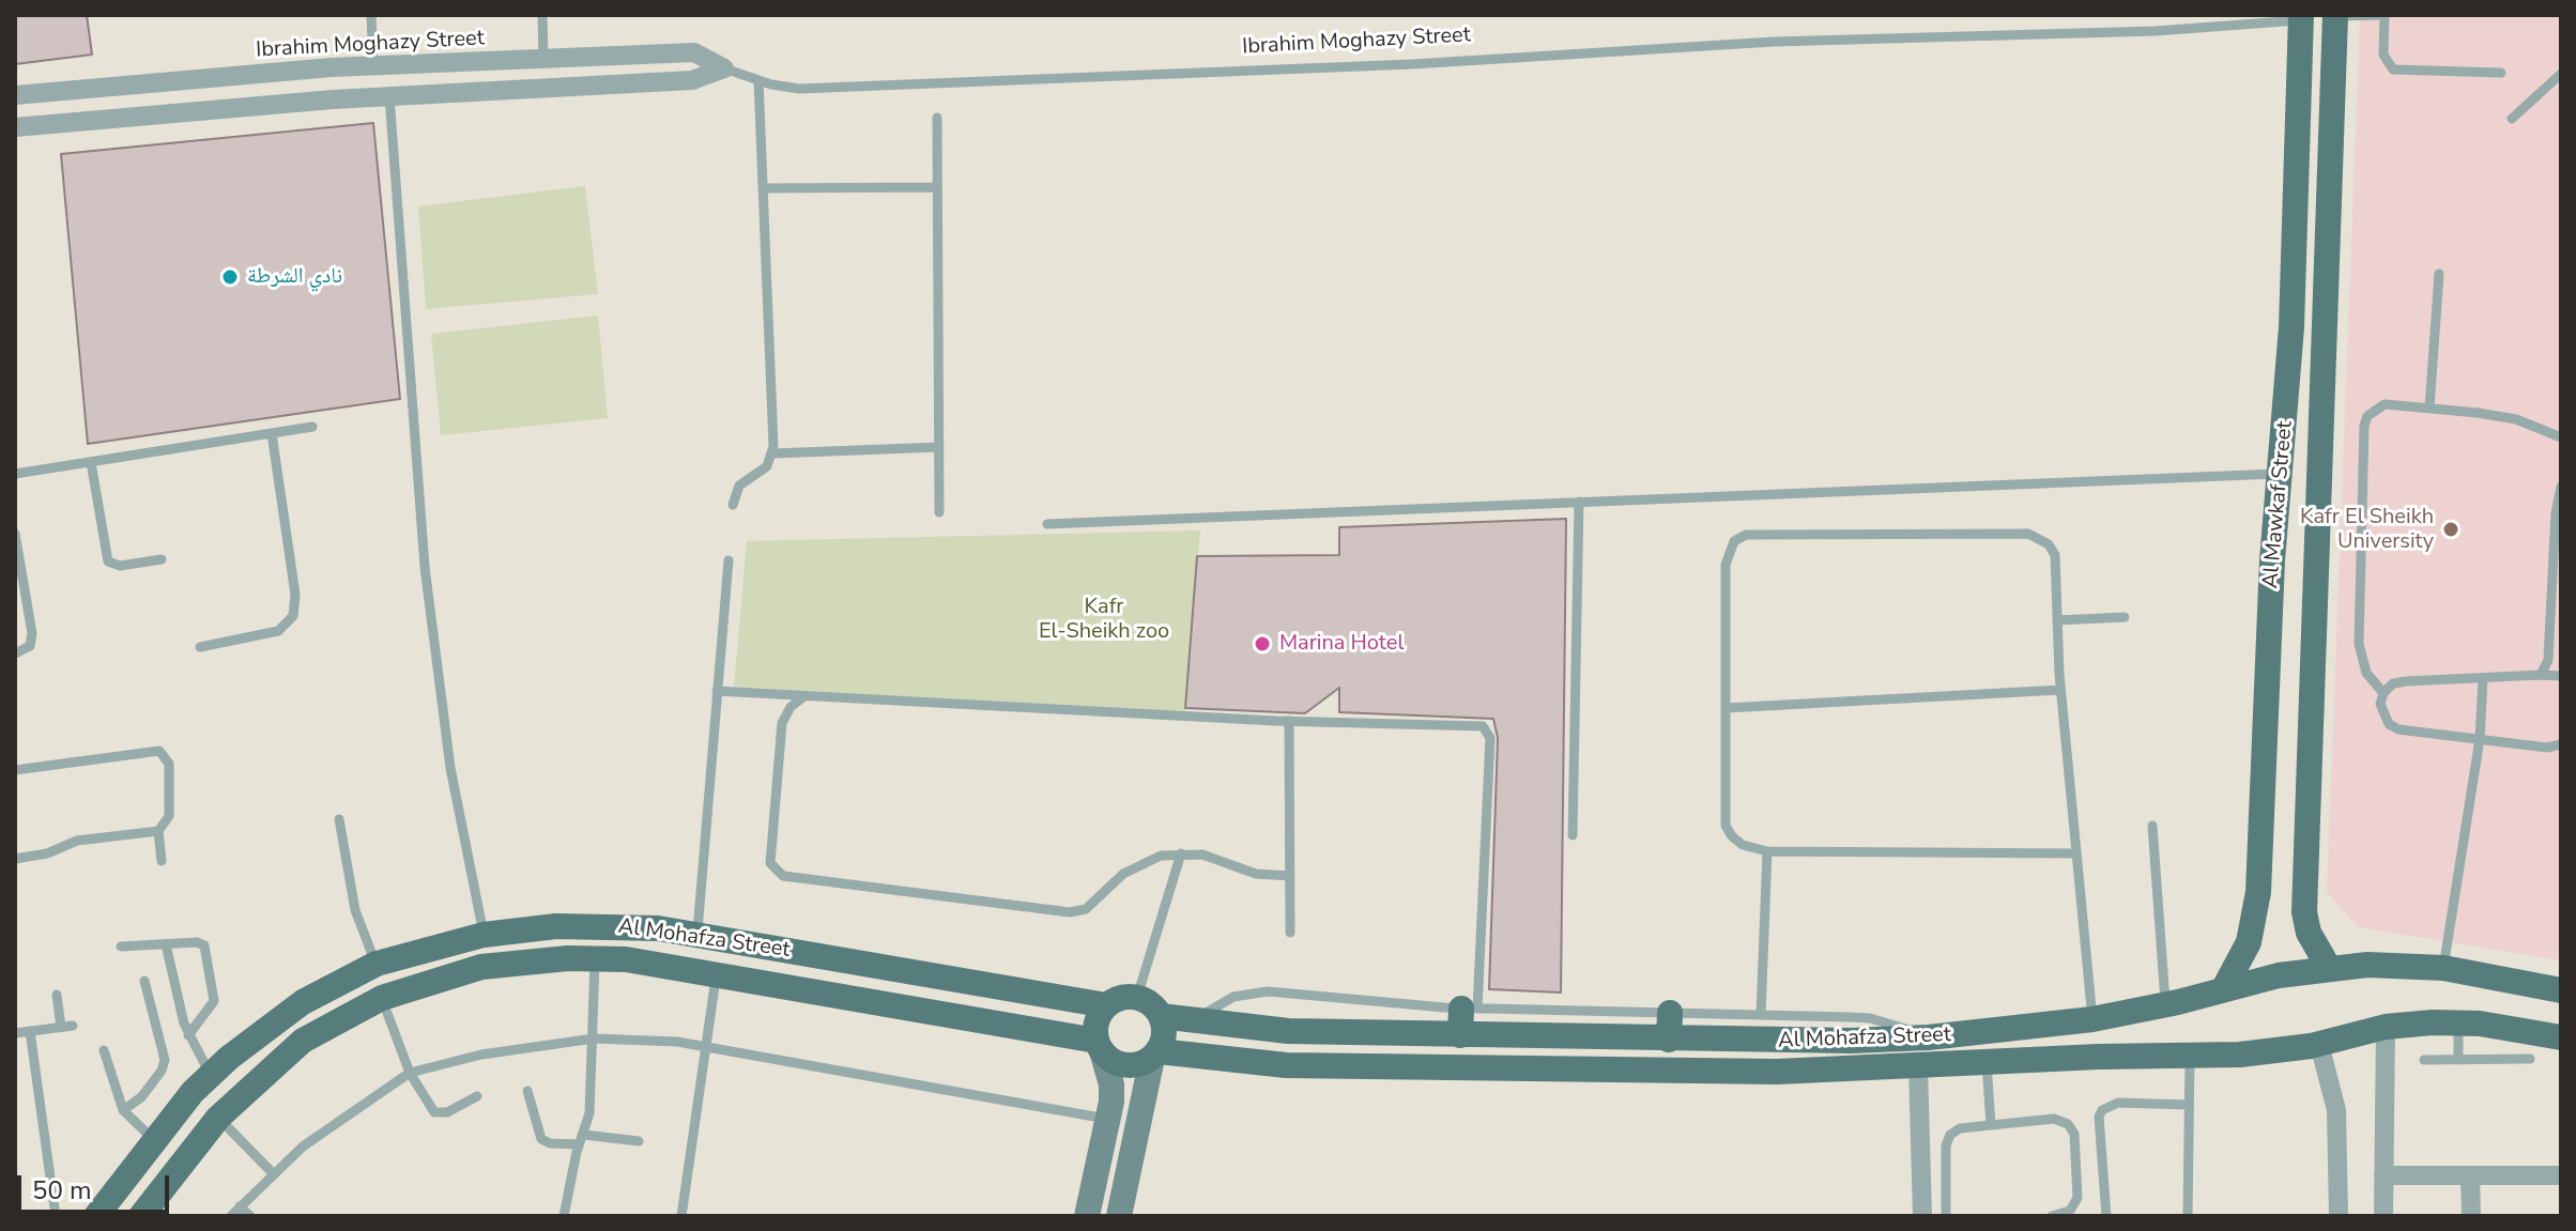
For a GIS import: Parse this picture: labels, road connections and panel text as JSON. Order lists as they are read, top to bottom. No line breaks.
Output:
{"streets":{"main road":["Al Mawkaf Street","Al Mohafza Street"],"street":["Ibrahim Moghazy Street"]},"crossings":[["Ibrahim Moghazy Street","Al Mawkaf Street"],["Al Mawkaf Street","Al Mohafza Street"]],"parks":["Kafr El-Sheikh zoo"],"places":["نادي الشرطة","Kafr El Sheikh University","Marina Hotel"],"scale_bar":"50 m"}
